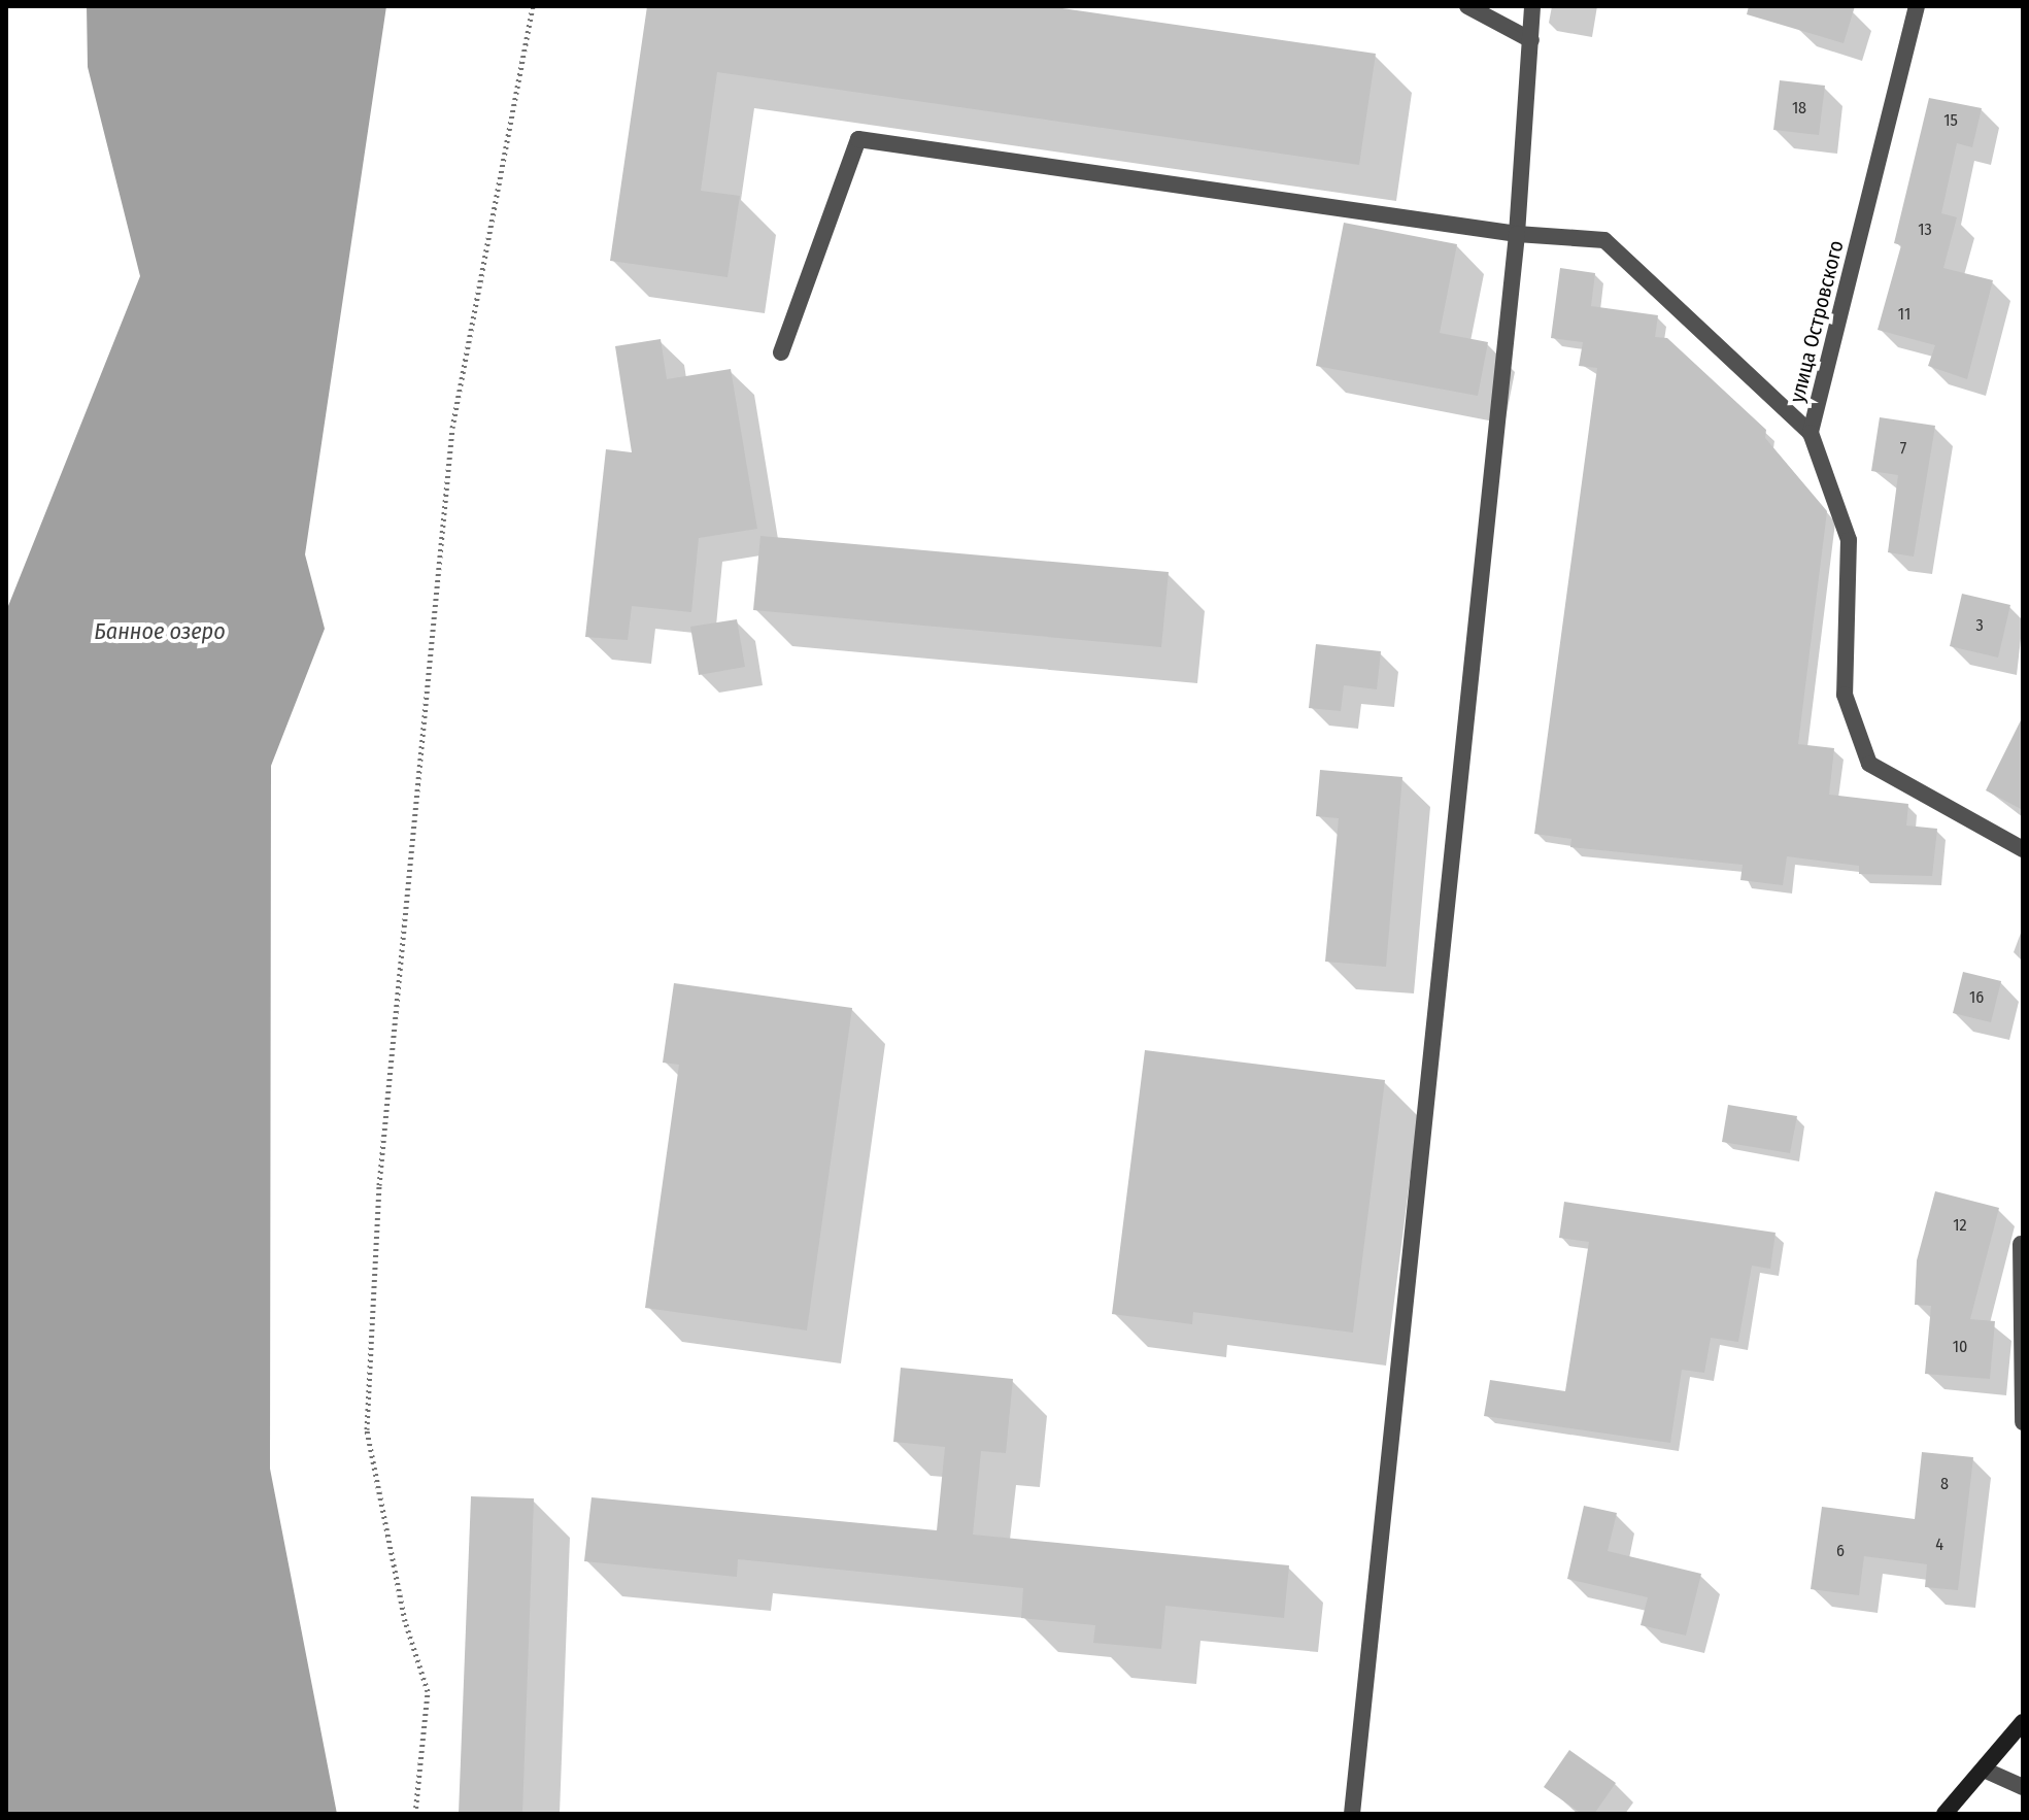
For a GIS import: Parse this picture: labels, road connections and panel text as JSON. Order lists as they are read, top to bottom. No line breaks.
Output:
{"streets":{"street":["улица Островского"]},"water":["Банное озеро"],"house_numbers":["18","15","13","11","7","3","16","12","10","8","4","6"]}
